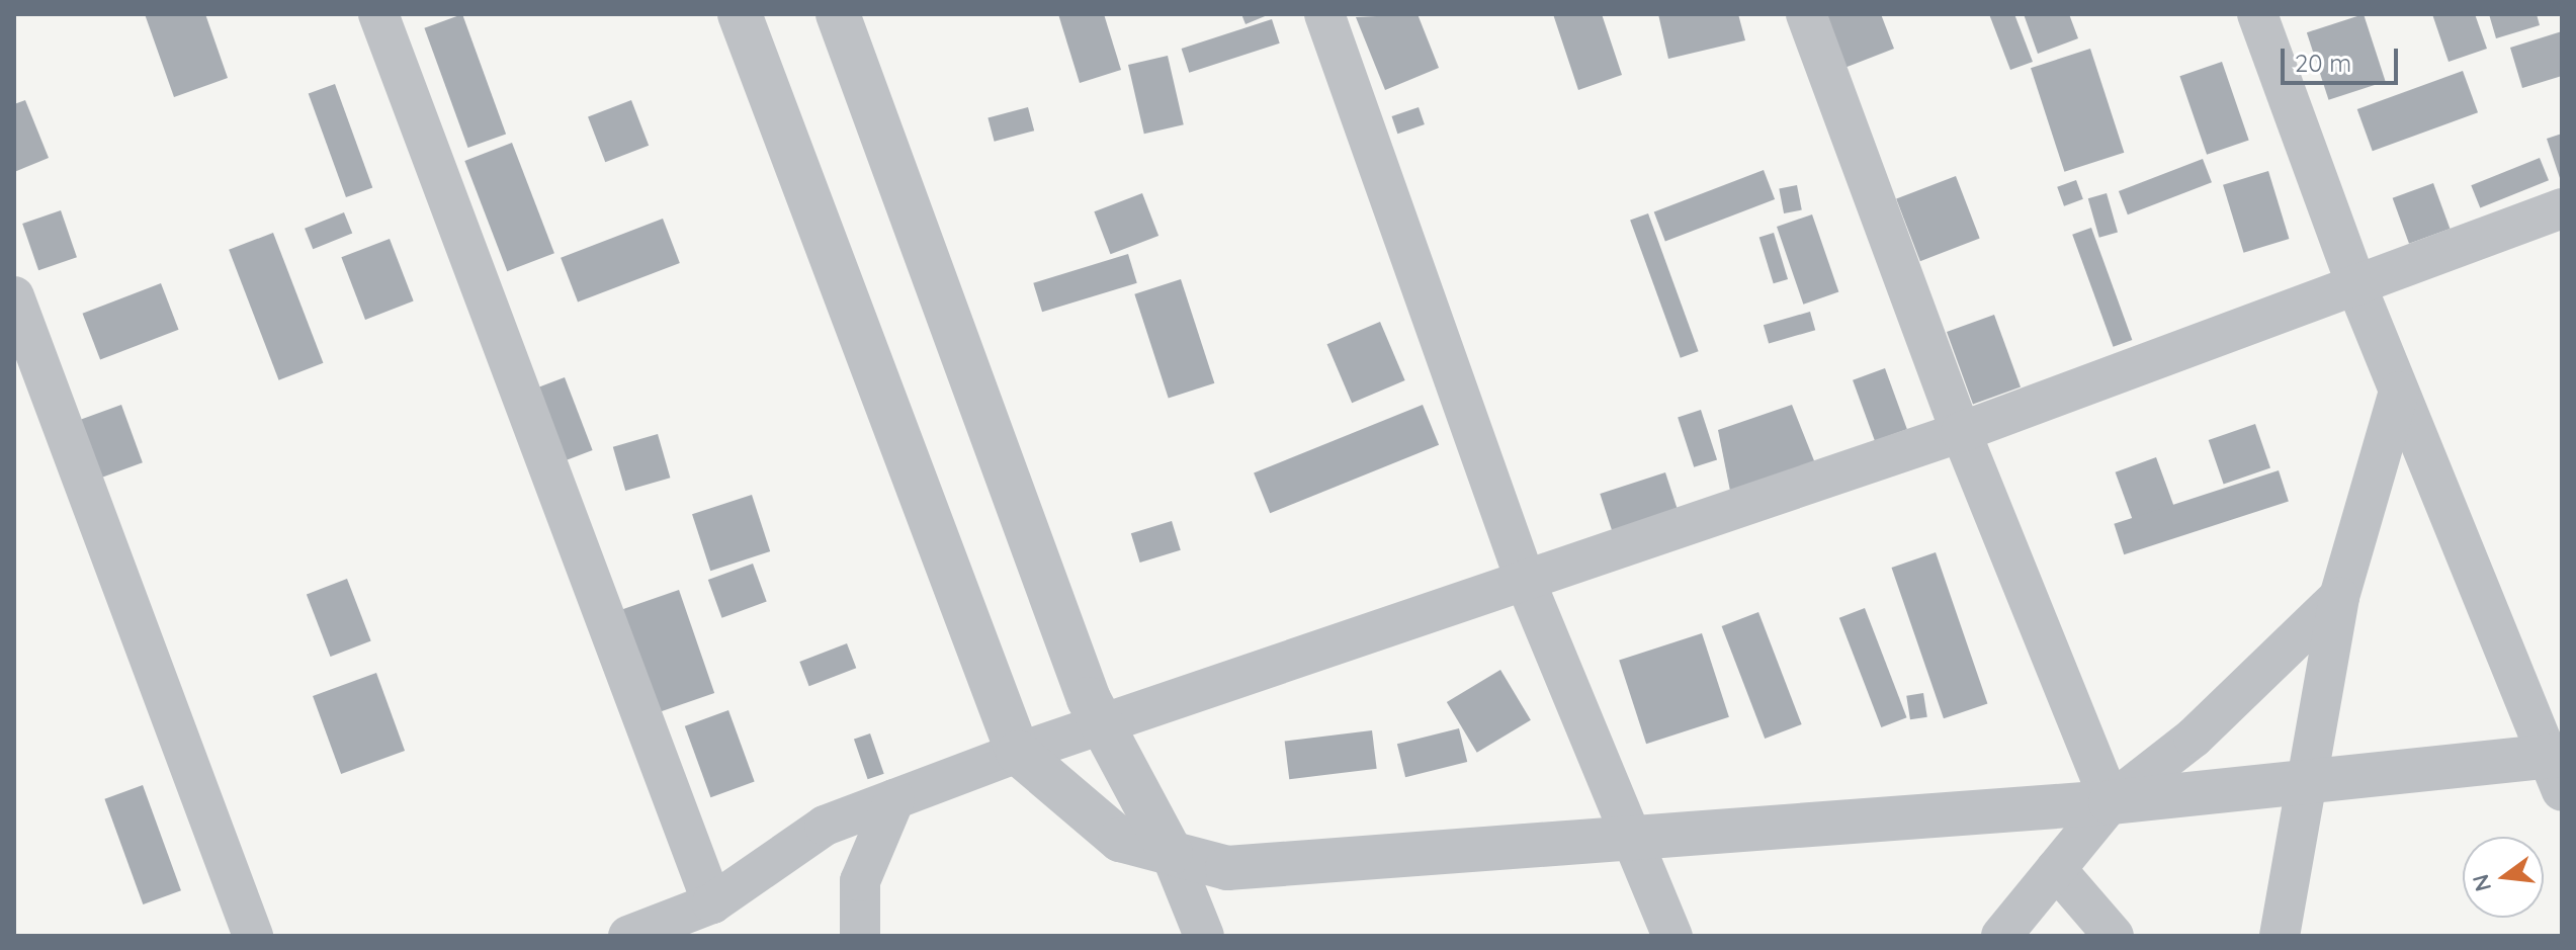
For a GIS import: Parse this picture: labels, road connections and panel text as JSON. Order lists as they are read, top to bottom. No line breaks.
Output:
{"scale_bar":"20 m","north":"left"}
